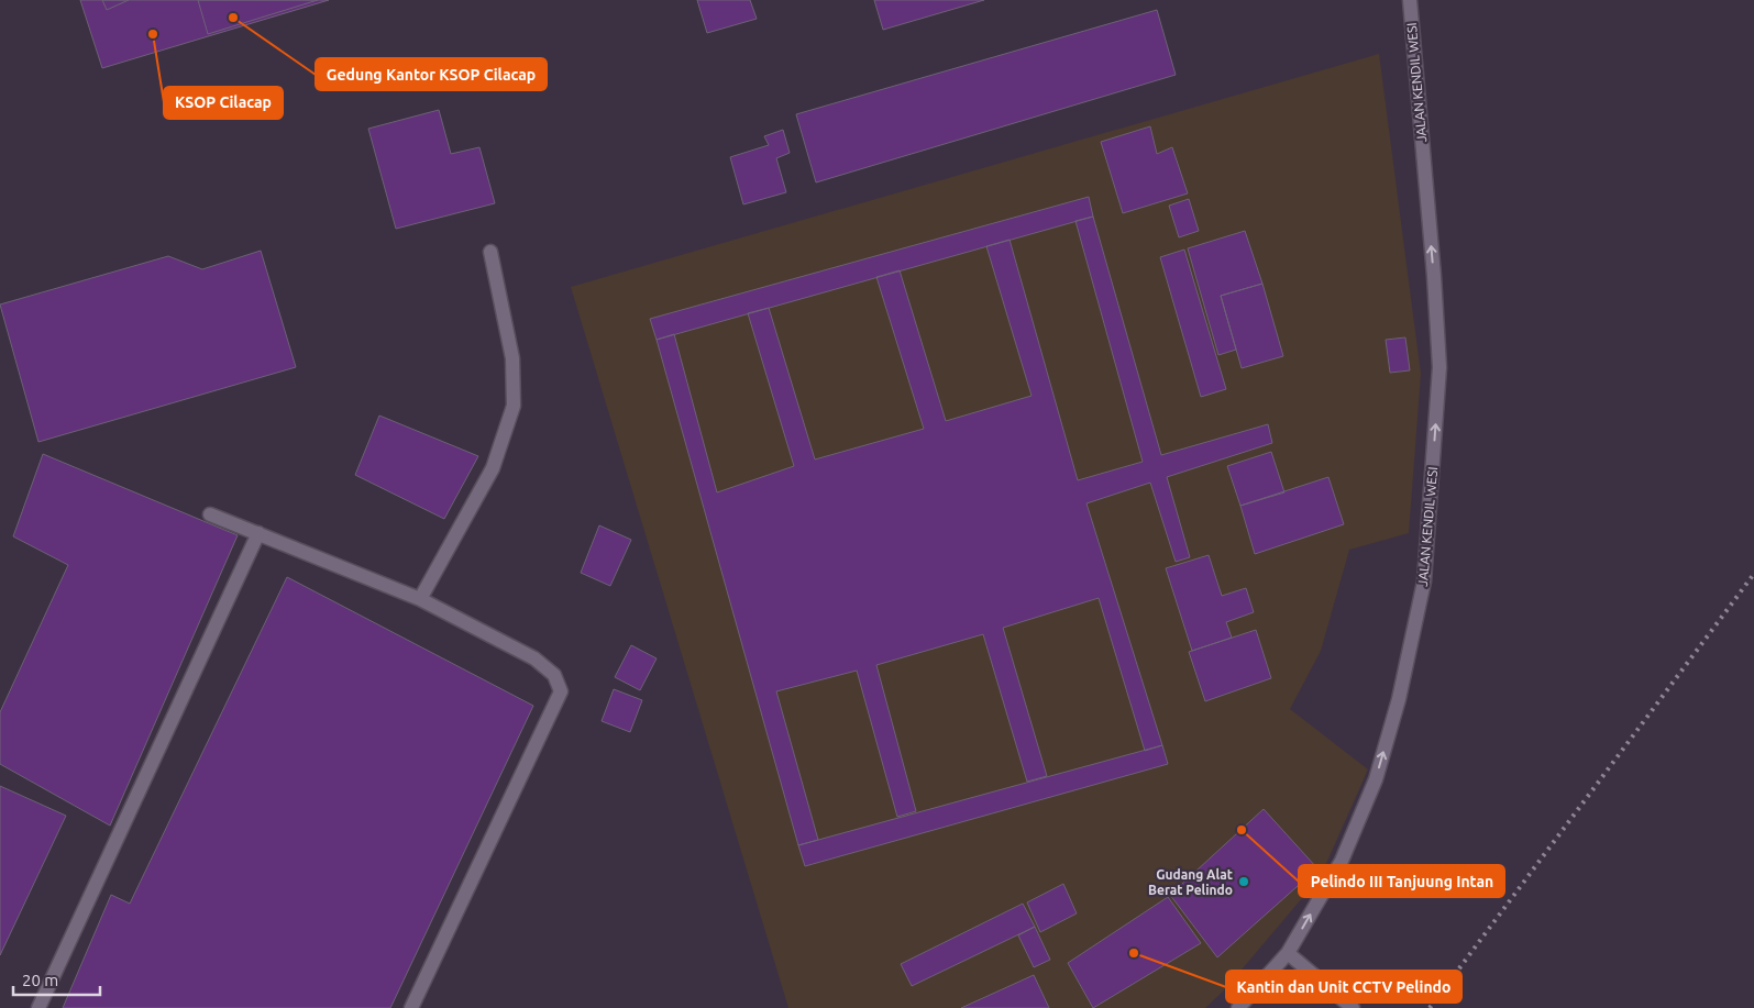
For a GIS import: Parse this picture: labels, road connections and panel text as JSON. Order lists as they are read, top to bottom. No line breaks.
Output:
{"streets":{"lane":["JALAN KENDIL WESI"]},"one_way":["JALAN KENDIL WESI"],"places":["Gedung Kantor KSOP Cilacap","KSOP Cilacap","Pelindo III Tanjuung Intan","Gudang Alat Berat Pelindo","Kantin dan Unit CCTV Pelindo"],"scale_bar":"20 m"}
